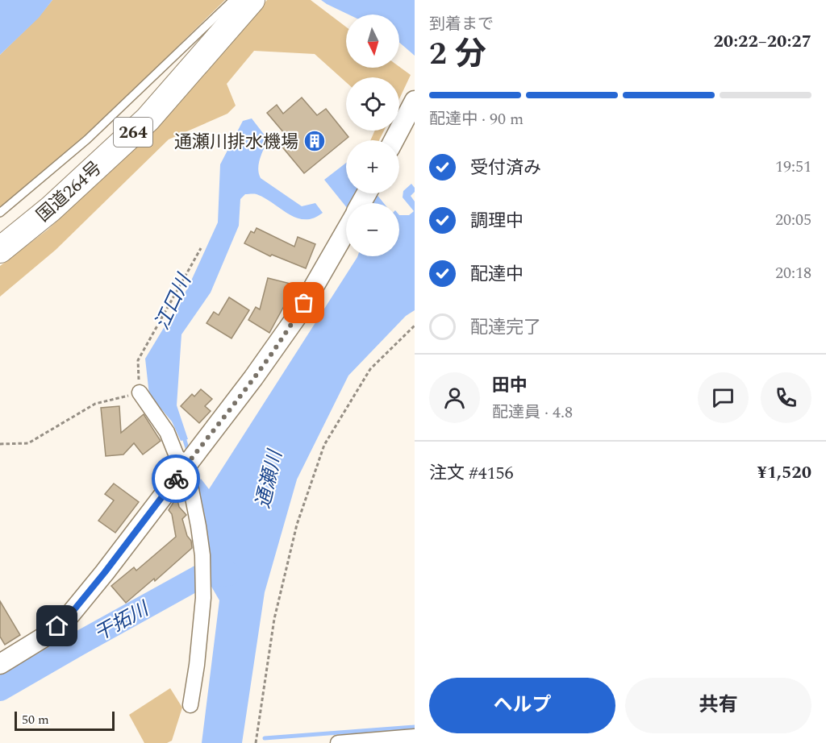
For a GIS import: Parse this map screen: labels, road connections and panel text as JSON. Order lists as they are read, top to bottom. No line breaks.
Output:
{"streets":{"highway":["264","国道264号"]},"water":["江口川","通瀬川","干拓川"],"places":{"building":["通瀬川排水機場"]},"scale_bar":"50 m","north":"bottom","page":{"heading":["2 分","到着まで","20:22–20:27"],"panel":["田中","配達員 · 4.8","注文 #4156","¥1,520"],"map_buttons":["+","−"],"bar":"配達中 · 90 m","list":[["受付済み","19:51"],["調理中","20:05"],["配達中","20:18"],"配達完了"],"buttons":["ヘルプ","共有"],"scale":"50 m"}}
